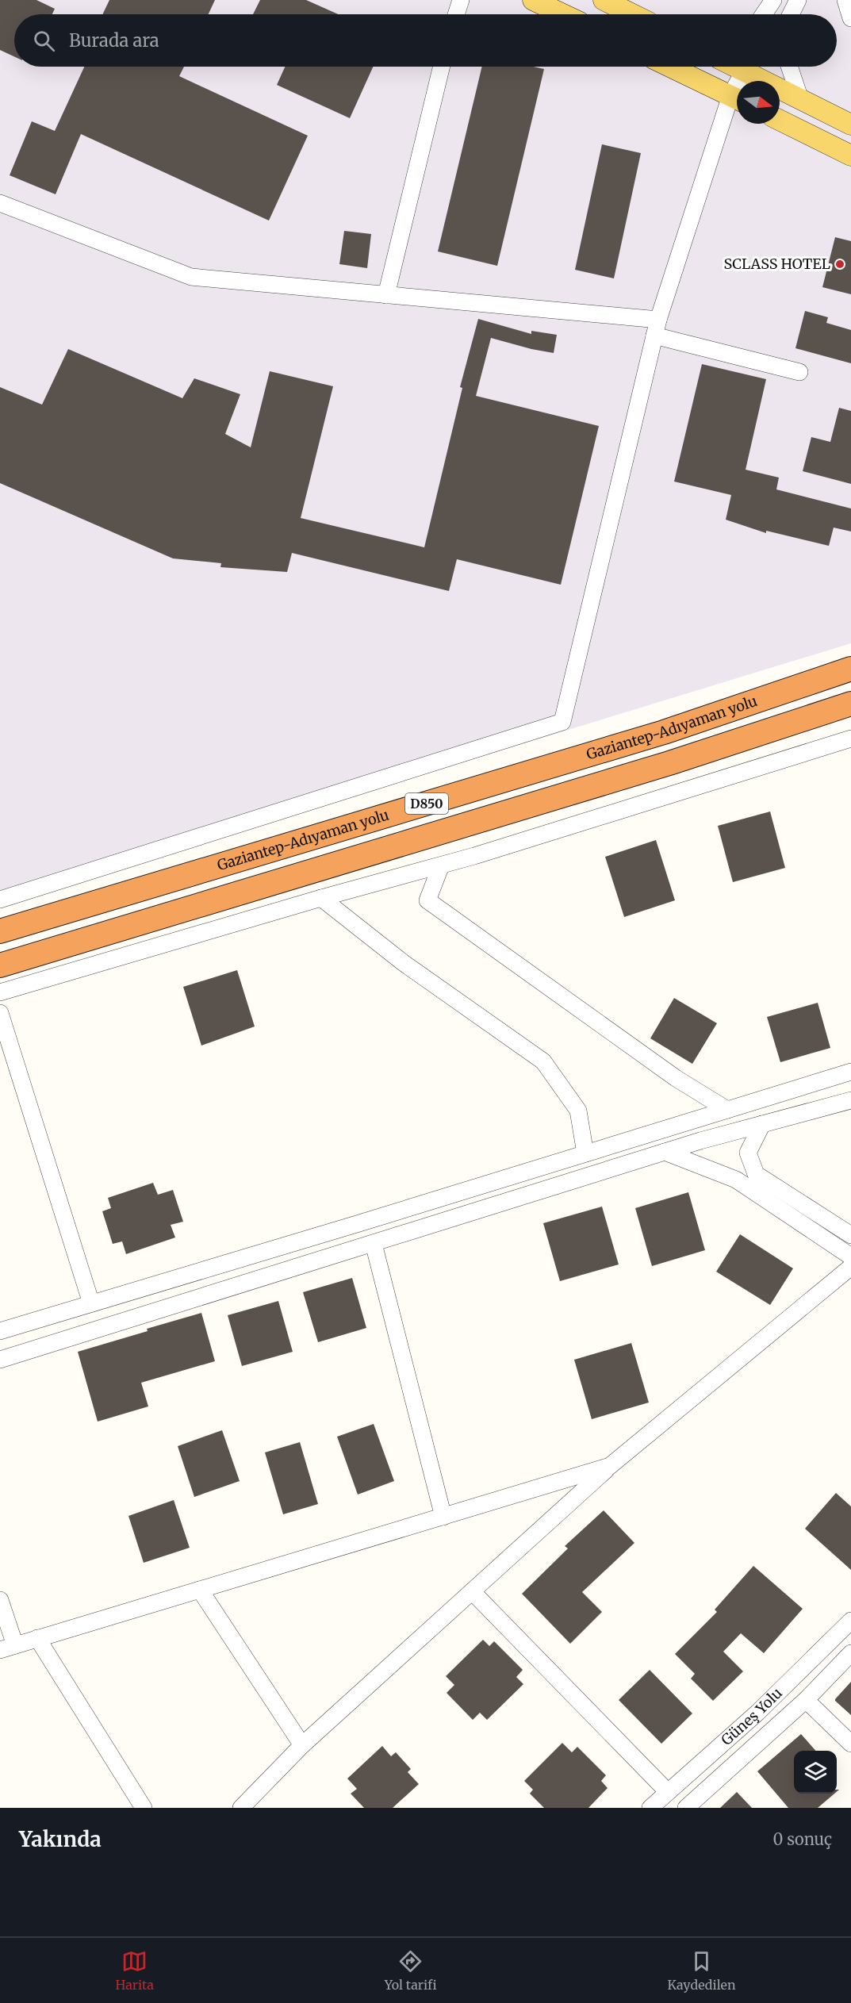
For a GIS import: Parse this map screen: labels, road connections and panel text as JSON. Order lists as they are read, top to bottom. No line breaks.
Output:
{"streets":{"highway":["Gaziantep-Adıyaman yolu","D850"],"street":["Güneş Yolu"]},"places":["SCLASS HOTEL"],"north":"right","page":{"search":"Burada ara","heading":["Yakında","0 sonuç"],"nav":["Harita","Yol tarifi","Kaydedilen"]}}
